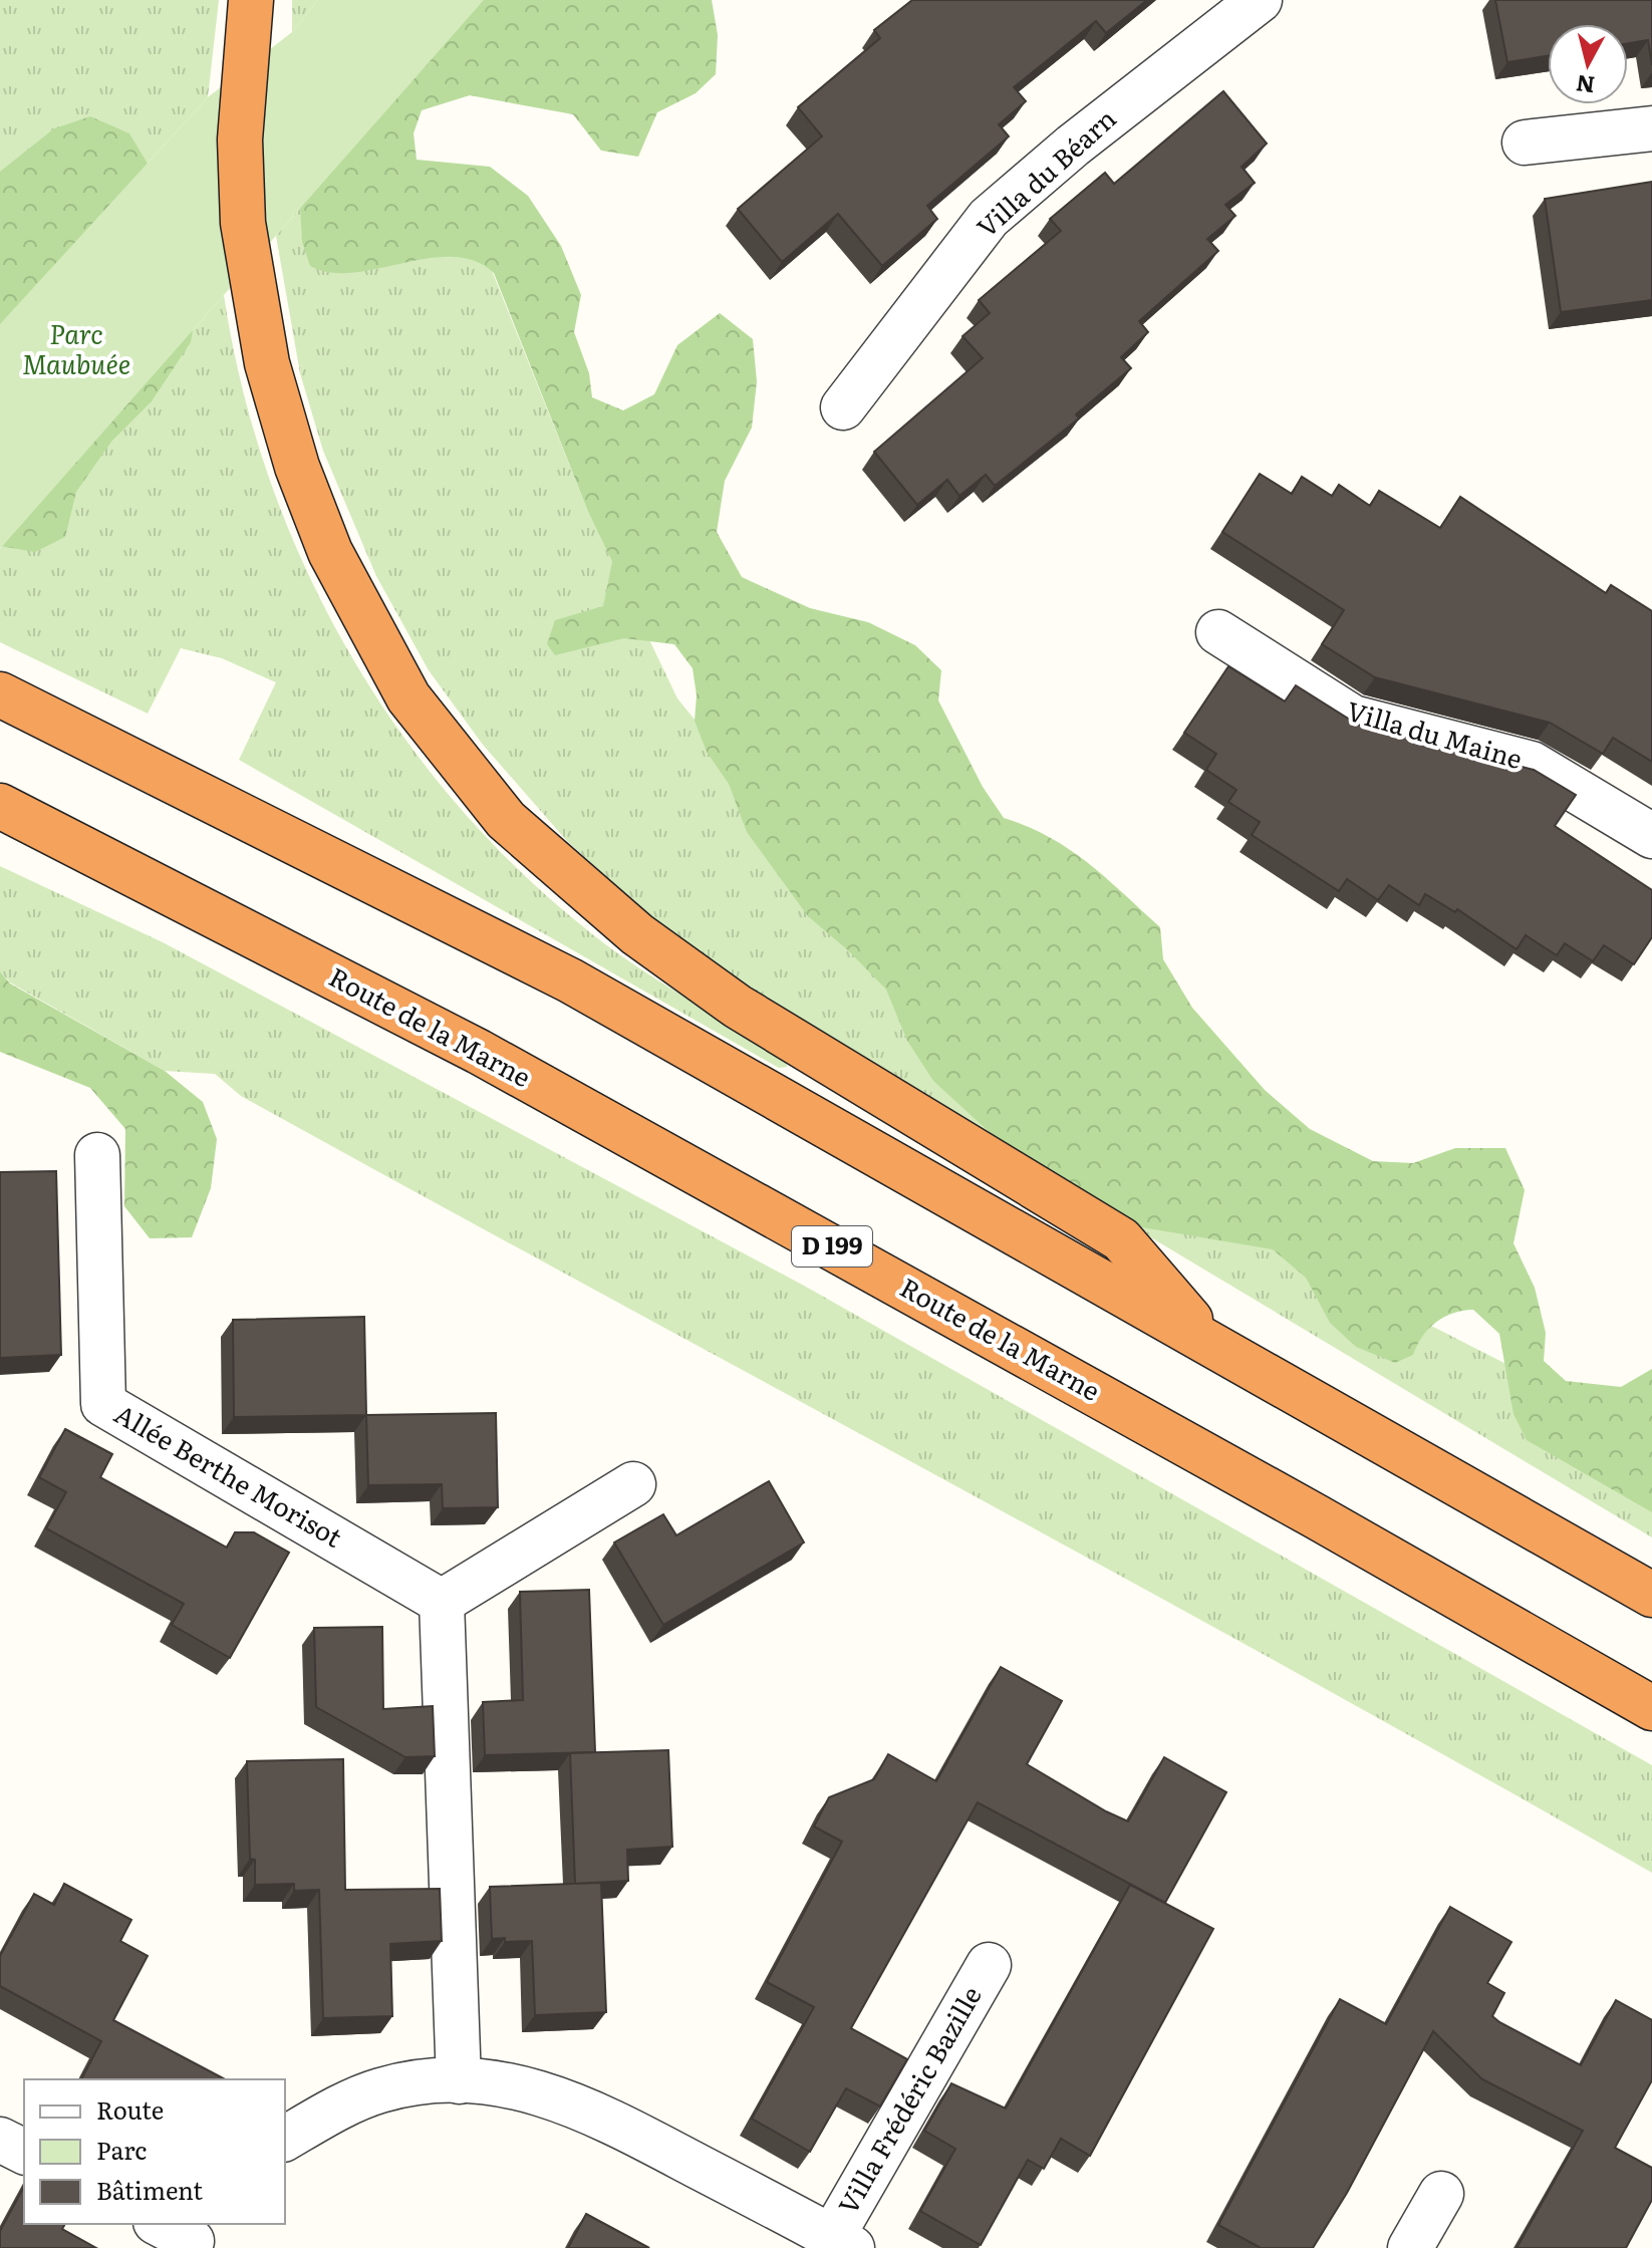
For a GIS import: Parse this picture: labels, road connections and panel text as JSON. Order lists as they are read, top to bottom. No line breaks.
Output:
{"streets":{"highway":["Route de la Marne","D 199"],"street":["Villa du Béarn","Villa du Maine","Allée Berthe Morisot","Villa Frédéric Bazille"]},"parks":["Parc Maubuée"],"legend":["Route","Parc","Bâtiment"],"north":"bottom"}
